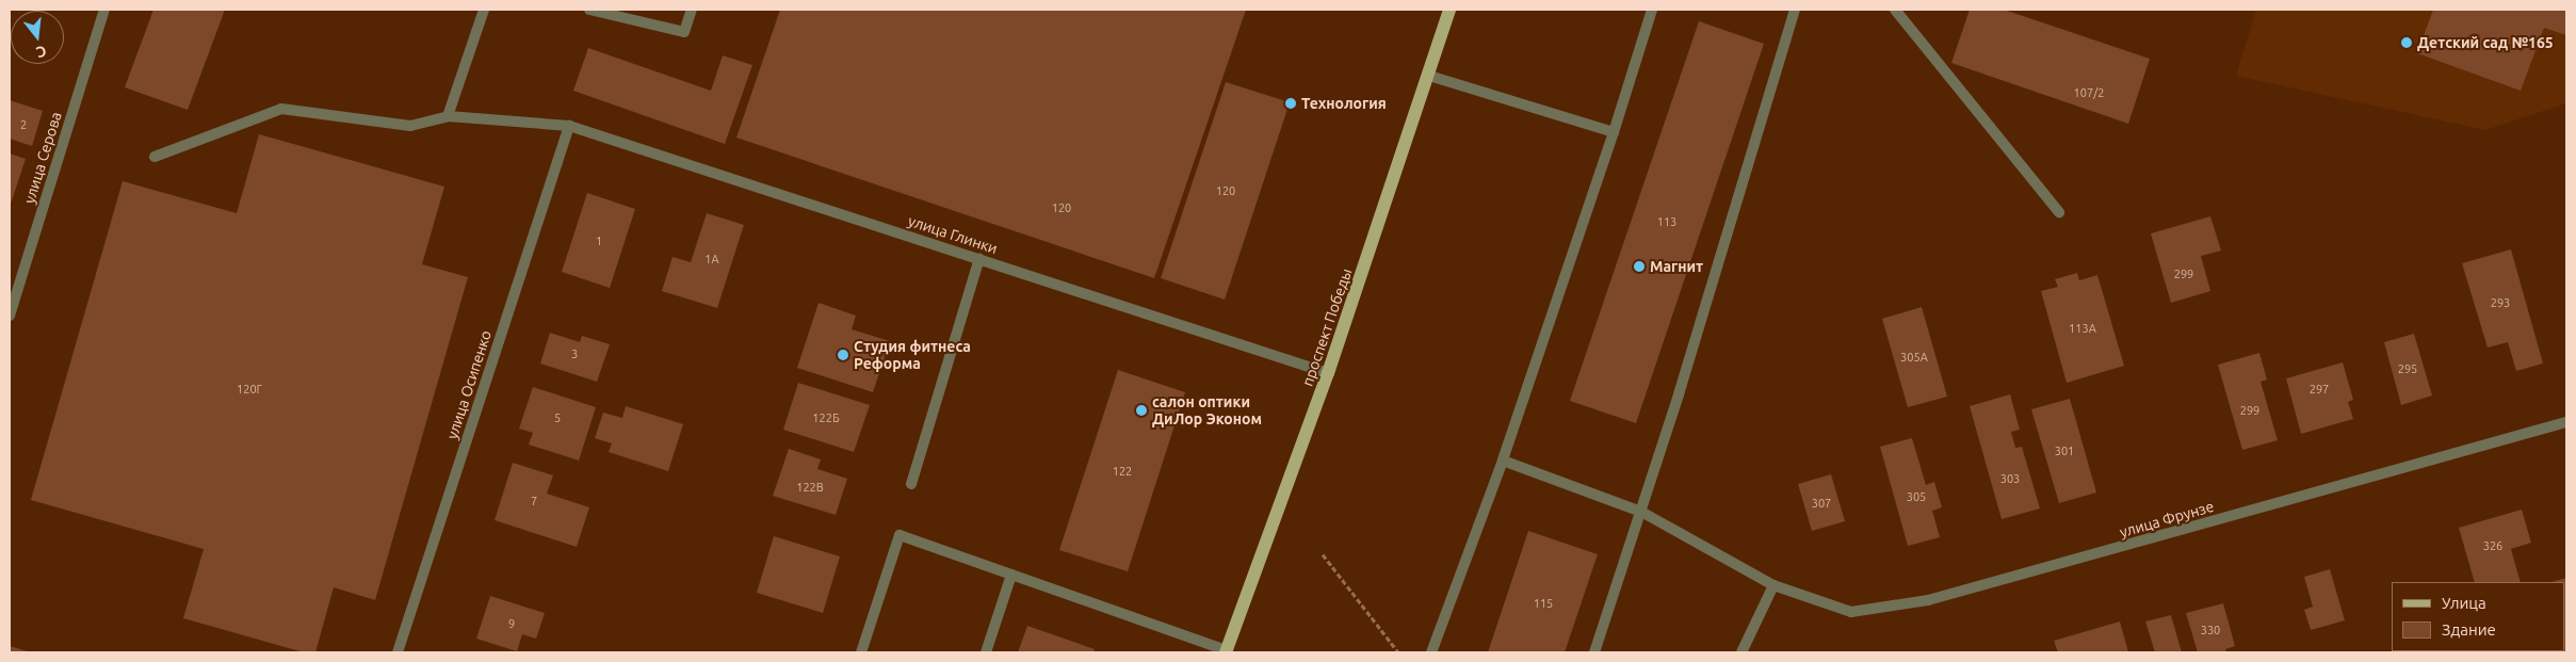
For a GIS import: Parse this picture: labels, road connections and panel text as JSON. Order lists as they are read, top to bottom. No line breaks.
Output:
{"streets":{"main road":["проспект Победы"],"street":["улица Серова","улица Глинки","улица Осипенко","улица Фрунзе"]},"crossings":[["улица Глинки","проспект Победы"],["улица Глинки","улица Осипенко"]],"places":["Детский сад №165","Технология","Магнит","Студия фитнеса Реформа","салон оптики ДиЛор Эконом"],"house_numbers":["107/2","2","120","120","113","1","1А","299","293","113А","3","305А","295","120Г","297","299","5","122Б","301","122","303","122В","305","7","307","326","115","9","330"],"legend":["Улица","Здание"],"north":"bottom"}
